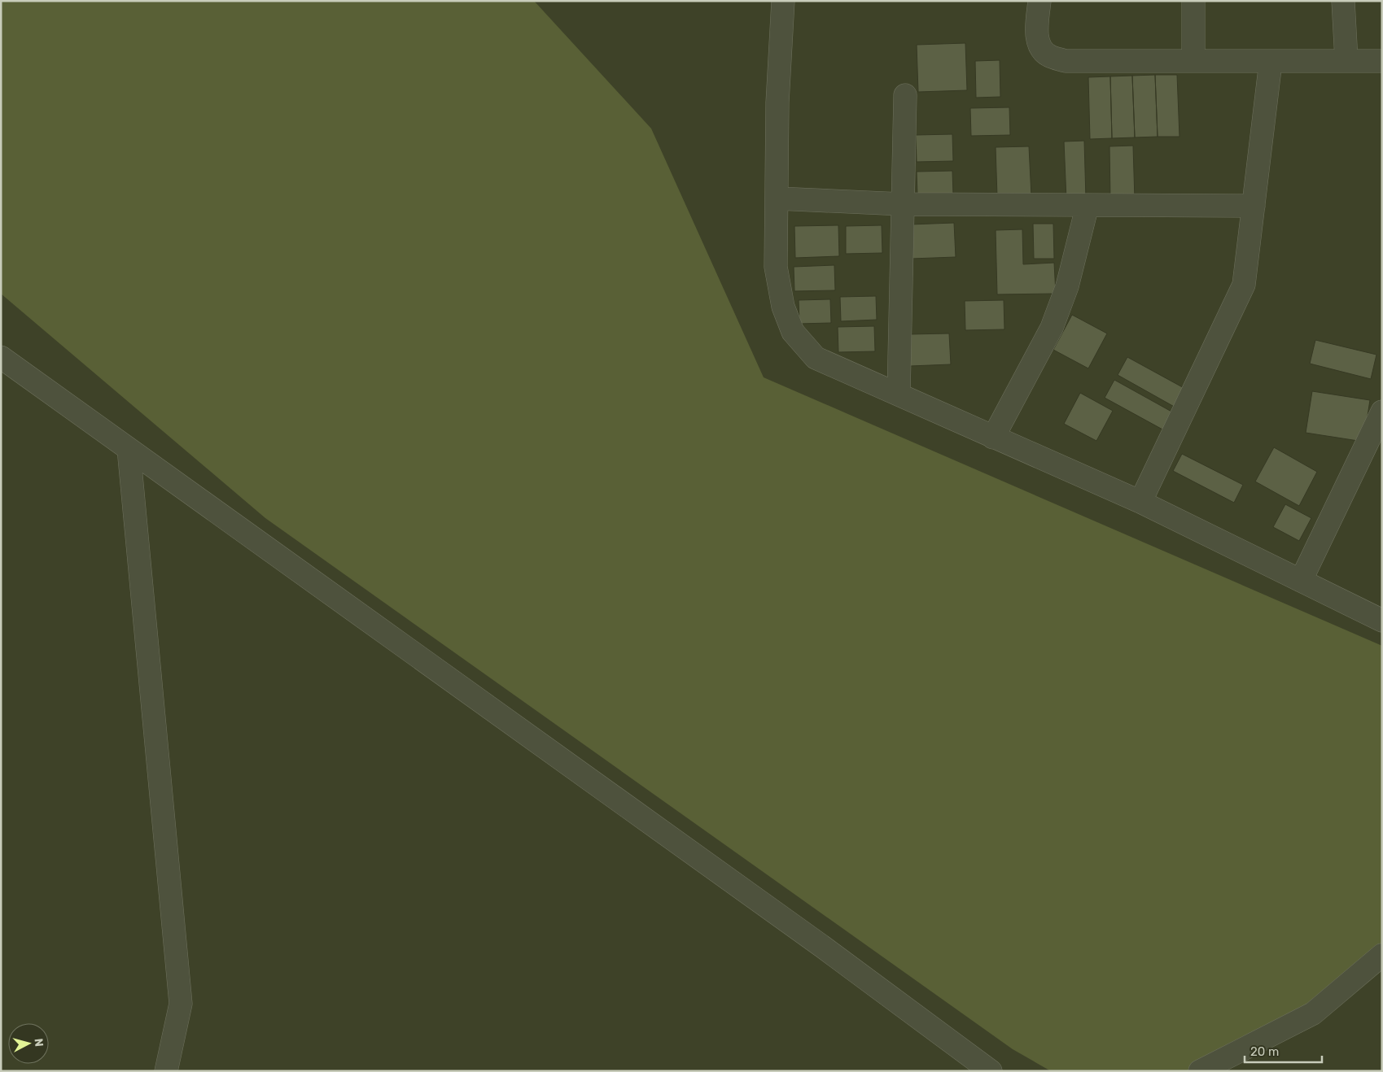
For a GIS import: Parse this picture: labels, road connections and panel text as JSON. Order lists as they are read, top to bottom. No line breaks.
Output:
{"scale_bar":"20 m","north":"right"}
